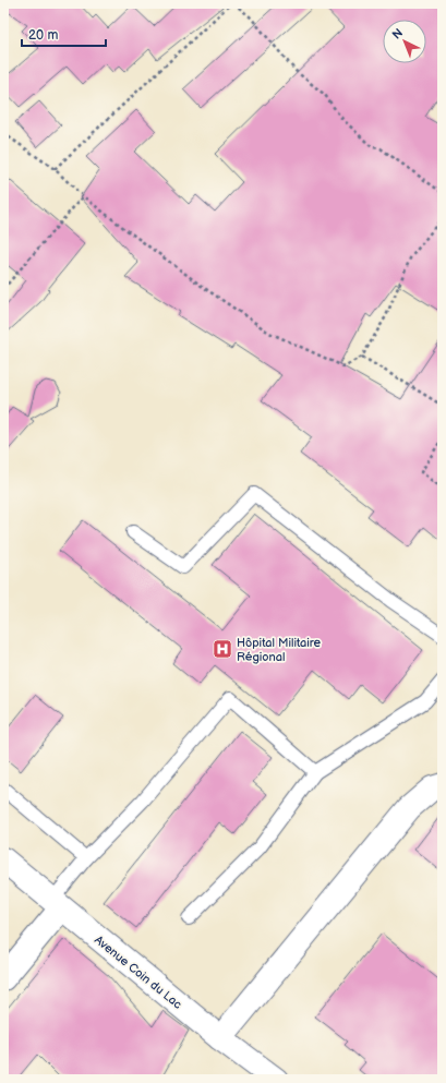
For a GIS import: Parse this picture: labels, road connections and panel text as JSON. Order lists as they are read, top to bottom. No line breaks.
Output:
{"streets":{"street":["Avenue Coin du Lac"]},"places":{"hospital":["Hôpital Militaire Régional"]},"scale_bar":"20 m","north":"top left"}
